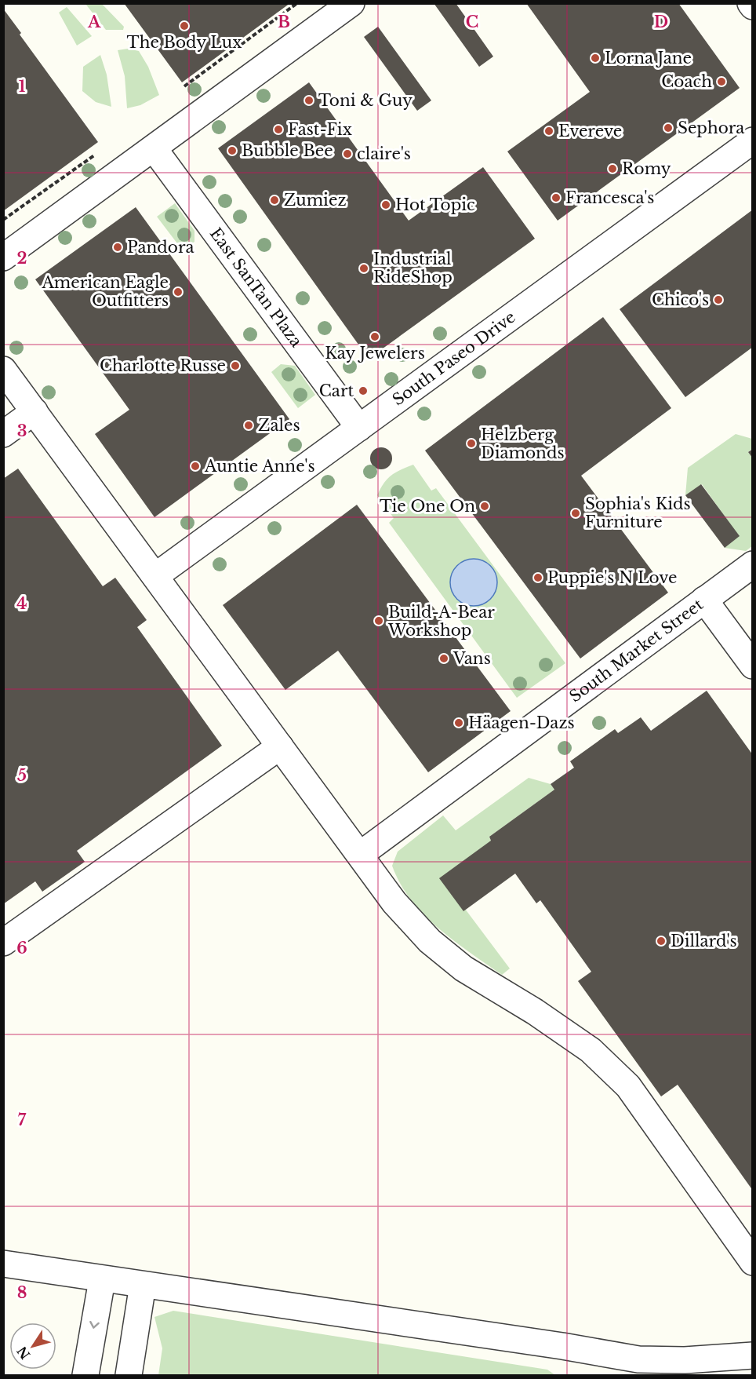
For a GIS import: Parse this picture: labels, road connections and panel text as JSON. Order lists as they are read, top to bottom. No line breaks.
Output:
{"streets":{"lane":["East SanTan Plaza","South Paseo Drive","South Market Street"]},"crossings":[["East SanTan Plaza","South Paseo Drive"]],"places":["The Body Lux","Lorna Jane","Coach","Toni & Guy","Sephora","Fast-Fix","Evereve","Bubble Bee","claire's","Romy","Francesca's","Zumiez","Hot Topic","Pandora","Industrial RideShop","American Eagle Outfitters","Chico's","Kay Jewelers","Charlotte Russe","Cart","Zales","Helzberg Diamonds","Auntie Anne's","Tie One On","Sophia's Kids Furniture","Puppie's N Love","Build-A-Bear Workshop","Vans","Häagen-Dazs","Dillard's"],"north":"bottom left","grid":{"columns":["A","B","C","D"],"rows":["1","2","3","4","5","6","7","8"]}}
